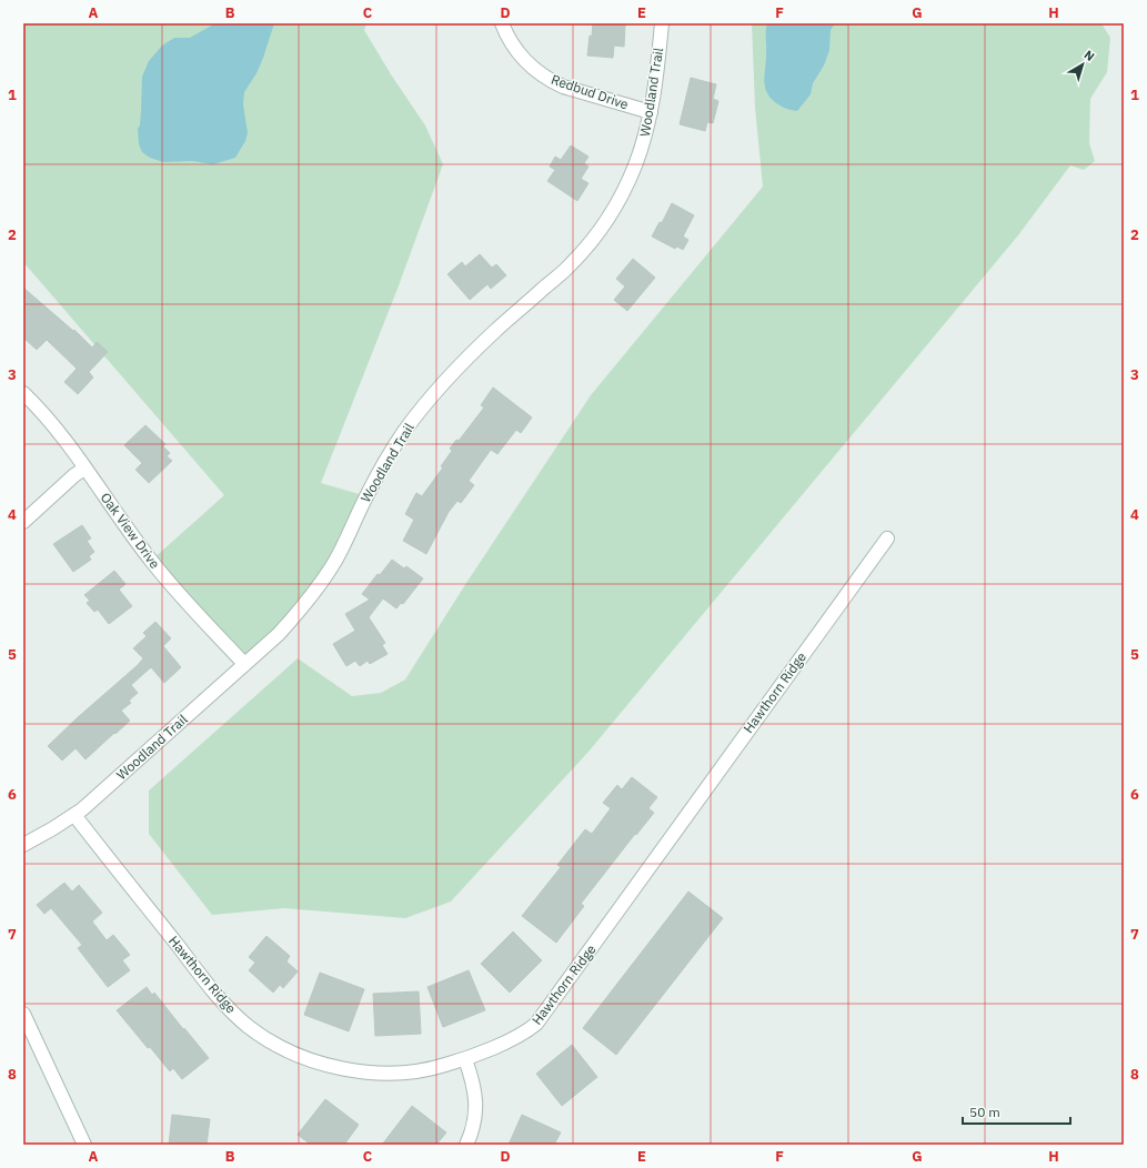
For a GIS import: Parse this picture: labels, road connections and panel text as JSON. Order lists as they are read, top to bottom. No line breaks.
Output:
{"streets":{"street":["Redbud Drive","Woodland Trail","Oak View Drive","Hawthorn Ridge"]},"crossings":[["Redbud Drive","Woodland Trail"],["Woodland Trail","Oak View Drive"],["Woodland Trail","Hawthorn Ridge"]],"scale_bar":"50 m","north":"top right","grid":{"columns":["A","B","C","D","E","F","G","H"],"rows":["1","2","3","4","5","6","7","8"]}}
